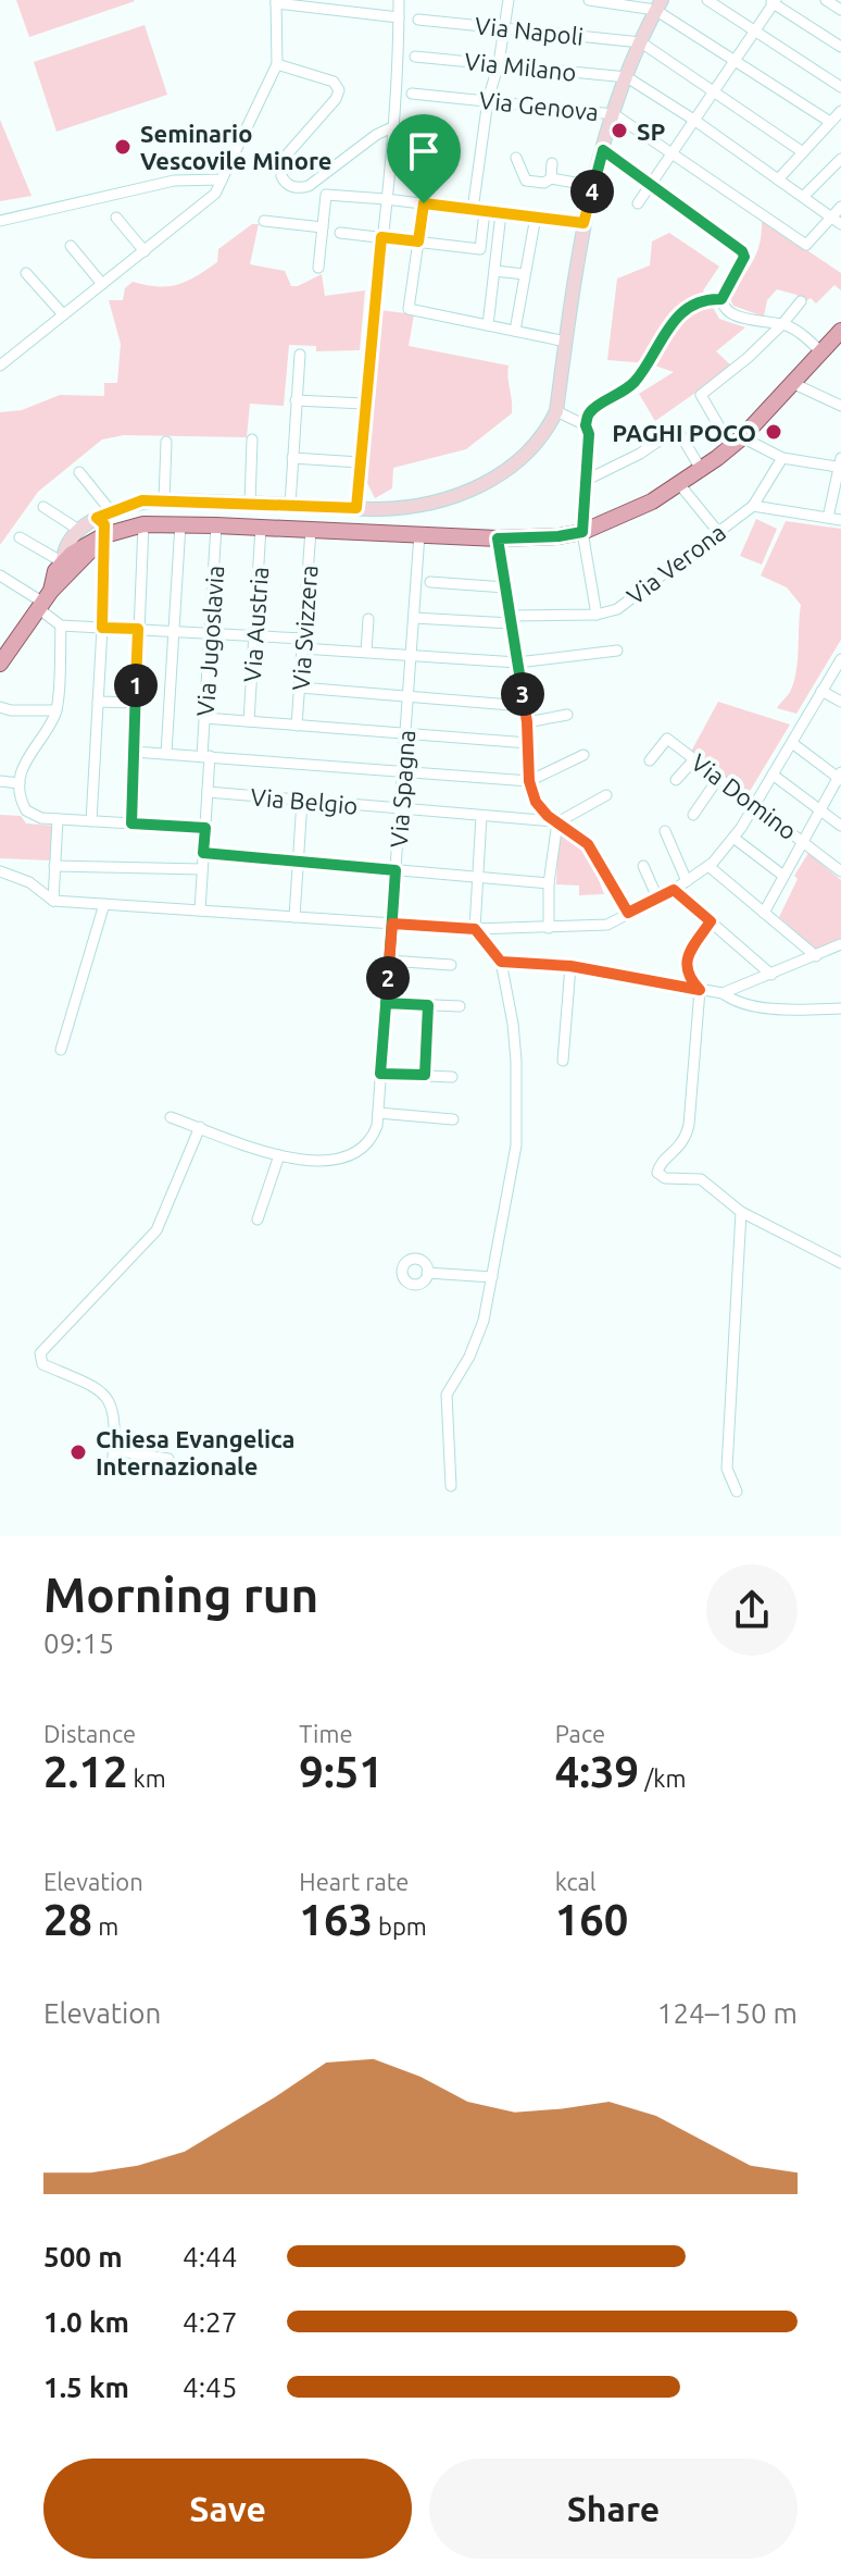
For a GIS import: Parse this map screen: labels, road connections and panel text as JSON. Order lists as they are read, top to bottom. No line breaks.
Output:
{"streets":{"street":["Via Napoli","Via Milano","Via Genova","Via Verona","Via Austria","Via Svizzera","Via Jugoslavia","Via Spagna","Via Domino","Via Belgio"]},"crossings":[["Via Verona","Via Spagna"],["Via Jugoslavia","Via Belgio"],["Via Spagna","Via Belgio"]],"places":["SP","Seminario Vescovile Minore","PAGHI POCO","Chiesa Evangelica Internazionale"],"page":{"pins":["4","1","3","2"],"heading":["Morning run","09:15"],"stats":[["Distance","2.12 km"],["Time","9:51"],["Pace","4:39 /km"],["Elevation","28 m"],["Heart rate","163 bpm"],["kcal","160"]],"chart":["Elevation","124–150 m"],"list":[{"name":"500 m","note":"4:44"},{"name":"1.0 km","note":"4:27"},{"name":"1.5 km","note":"4:45"}],"buttons":["Save","Share"]}}
